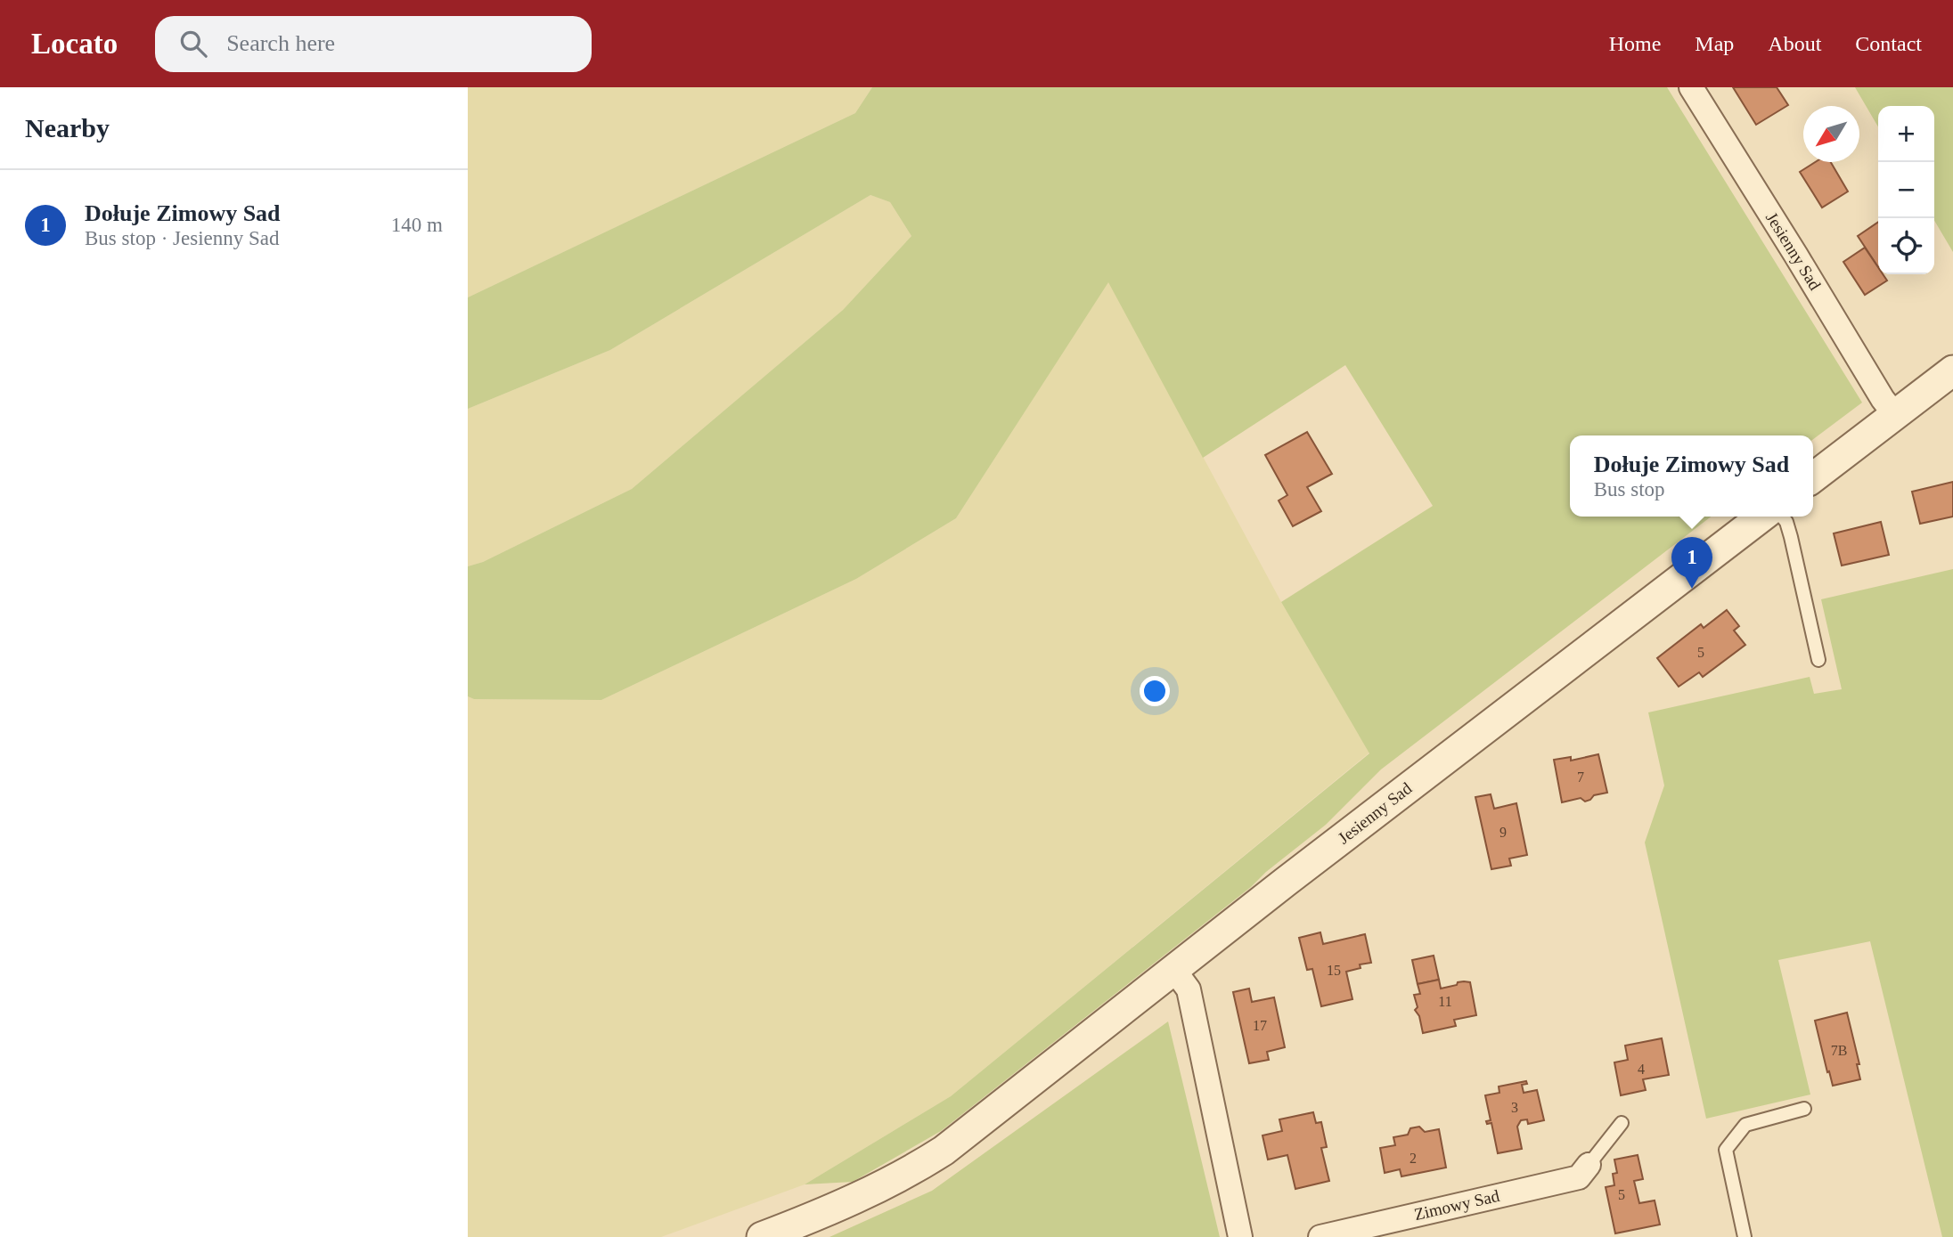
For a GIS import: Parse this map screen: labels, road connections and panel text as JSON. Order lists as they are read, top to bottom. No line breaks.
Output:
{"streets":{"street":["Jesienny Sad","Zimowy Sad"]},"house_numbers":["5","7","9","15","11","17","7B","4","3","2","5"],"north":"bottom left","page":{"header":"Locato","search":"Search here","nav":["Home","Map","About","Contact"],"heading":"Nearby","map_buttons":["+","−"],"list":[{"mark":"1","name":"Dołuje Zimowy Sad","note":"Bus stop · Jesienny Sad","value":"140 m"}],"popup":["Dołuje Zimowy Sad","Bus stop"],"pins":"1"}}
